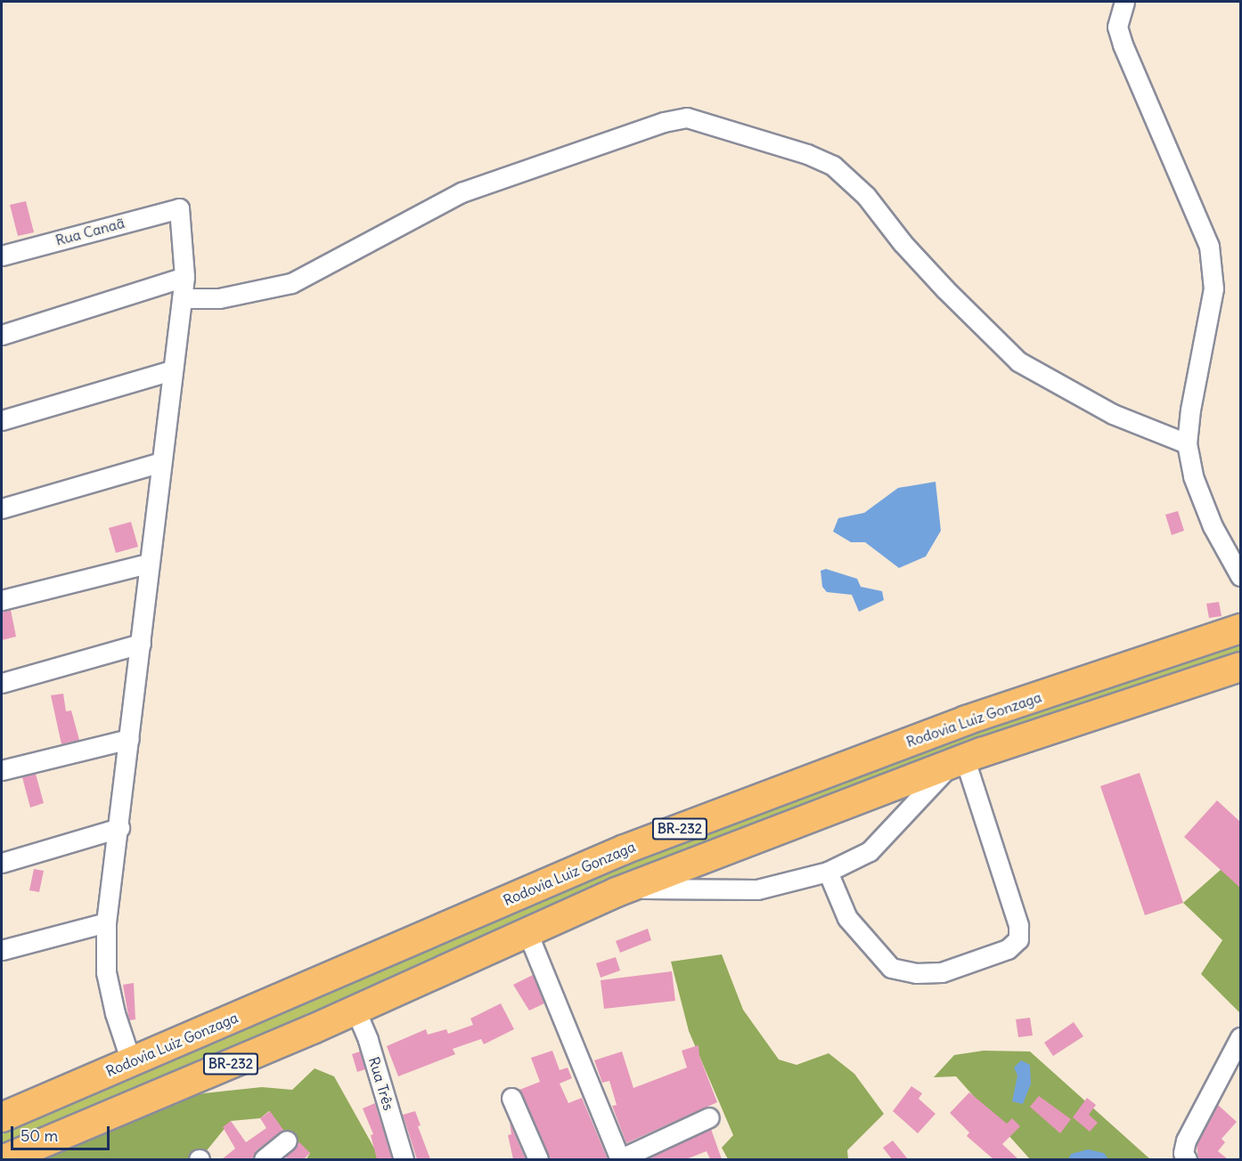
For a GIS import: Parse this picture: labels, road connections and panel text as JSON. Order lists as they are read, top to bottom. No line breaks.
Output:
{"streets":{"highway":["Rodovia Luiz Gonzaga","BR-232"],"street":["Rua Canaã","Rua Três"]},"crossings":[["BR-232","Rua Três"]],"scale_bar":"50 m"}
